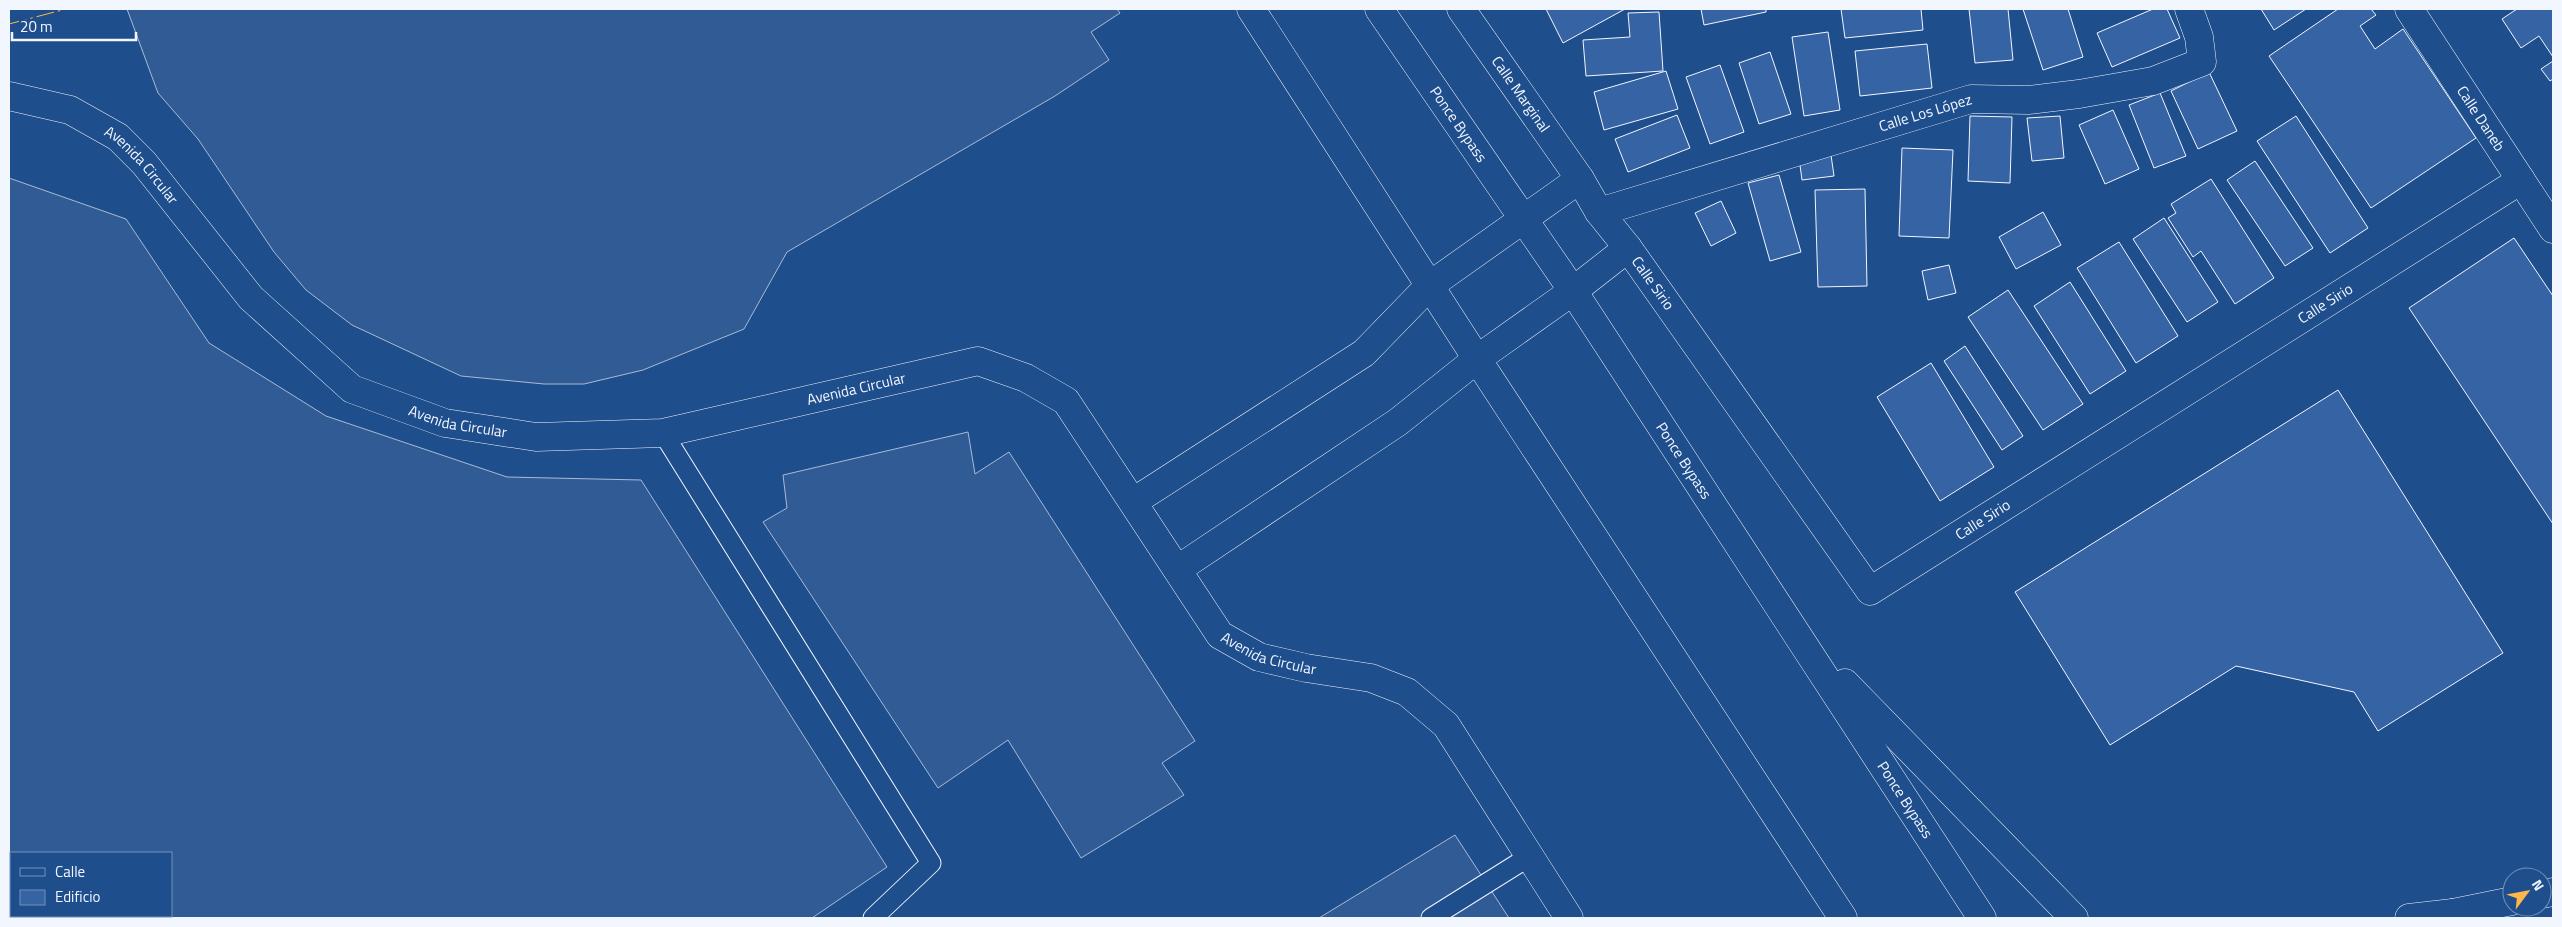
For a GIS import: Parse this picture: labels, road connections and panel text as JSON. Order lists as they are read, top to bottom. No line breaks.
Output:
{"streets":{"main road":["Calle Marginal","Calle Los López","Calle Daneb","Ponce Bypass","Avenida Circular","Calle Sirio"]},"crossings":[["Calle Marginal","Calle Sirio"],["Calle Los López","Calle Sirio"],["Calle Daneb","Calle Sirio"]],"legend":["Calle","Edificio"],"scale_bar":"20 m","north":"top right"}
